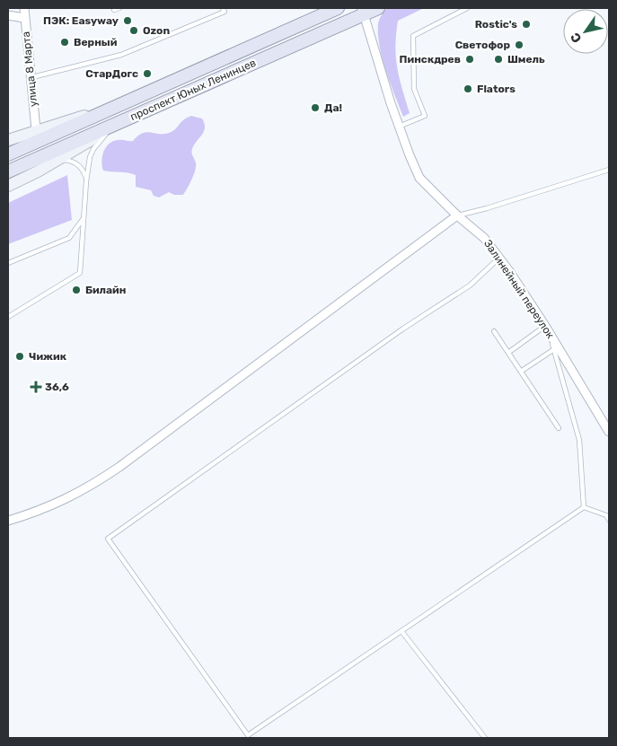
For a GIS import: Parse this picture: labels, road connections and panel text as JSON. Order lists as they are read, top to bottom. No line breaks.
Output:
{"streets":{"main road":["проспект Юных Ленинцев"],"street":["улица 8 Марта","Залинейный переулок"]},"crossings":[["проспект Юных Ленинцев","Залинейный переулок"]],"places":{"other":["ПЭК: Easyway","Rostic's","Ozon","Верный","Светофор","Пинскдрев","Шмель","СтарДогс","Flators","Да!","Билайн","Чижик"],"health":["36,6"]},"north":"bottom left"}
